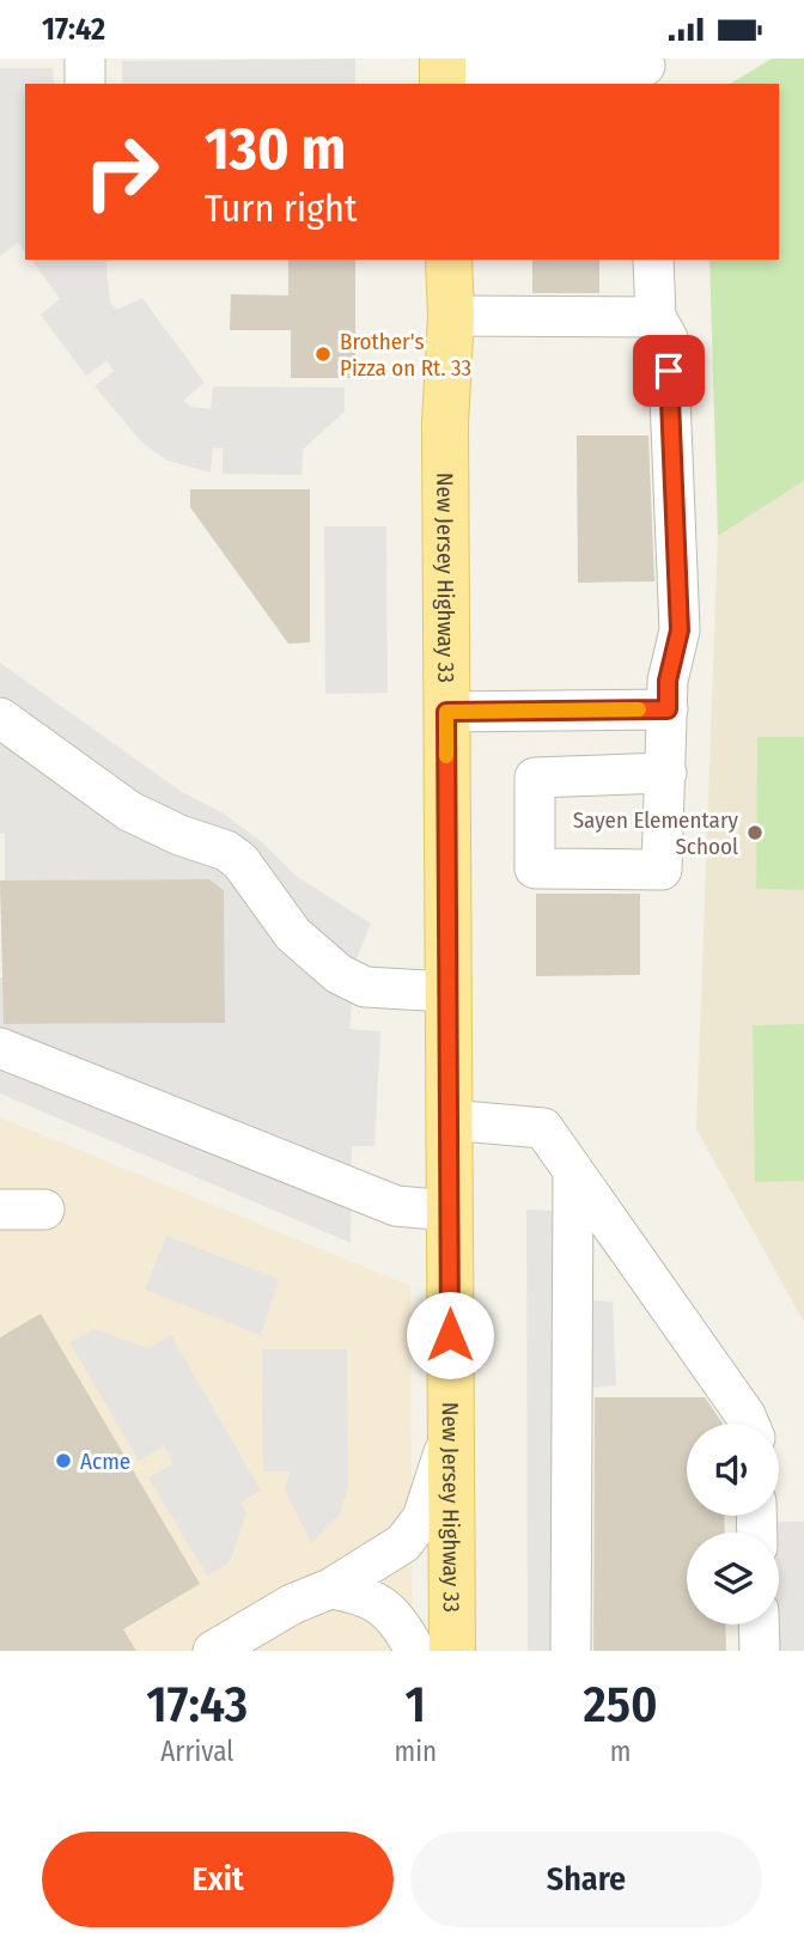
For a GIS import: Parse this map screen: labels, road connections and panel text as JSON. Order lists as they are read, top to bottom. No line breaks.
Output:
{"streets":{"main road":["New Jersey Highway 33"]},"places":["Brother's Pizza on Rt. 33","Sayen Elementary School","Acme"],"page":{"status":"17:42","turn":["130 m","Turn right"],"eta":["17:43","Arrival","1","min","250","m"],"buttons":["Exit","Share"]}}
